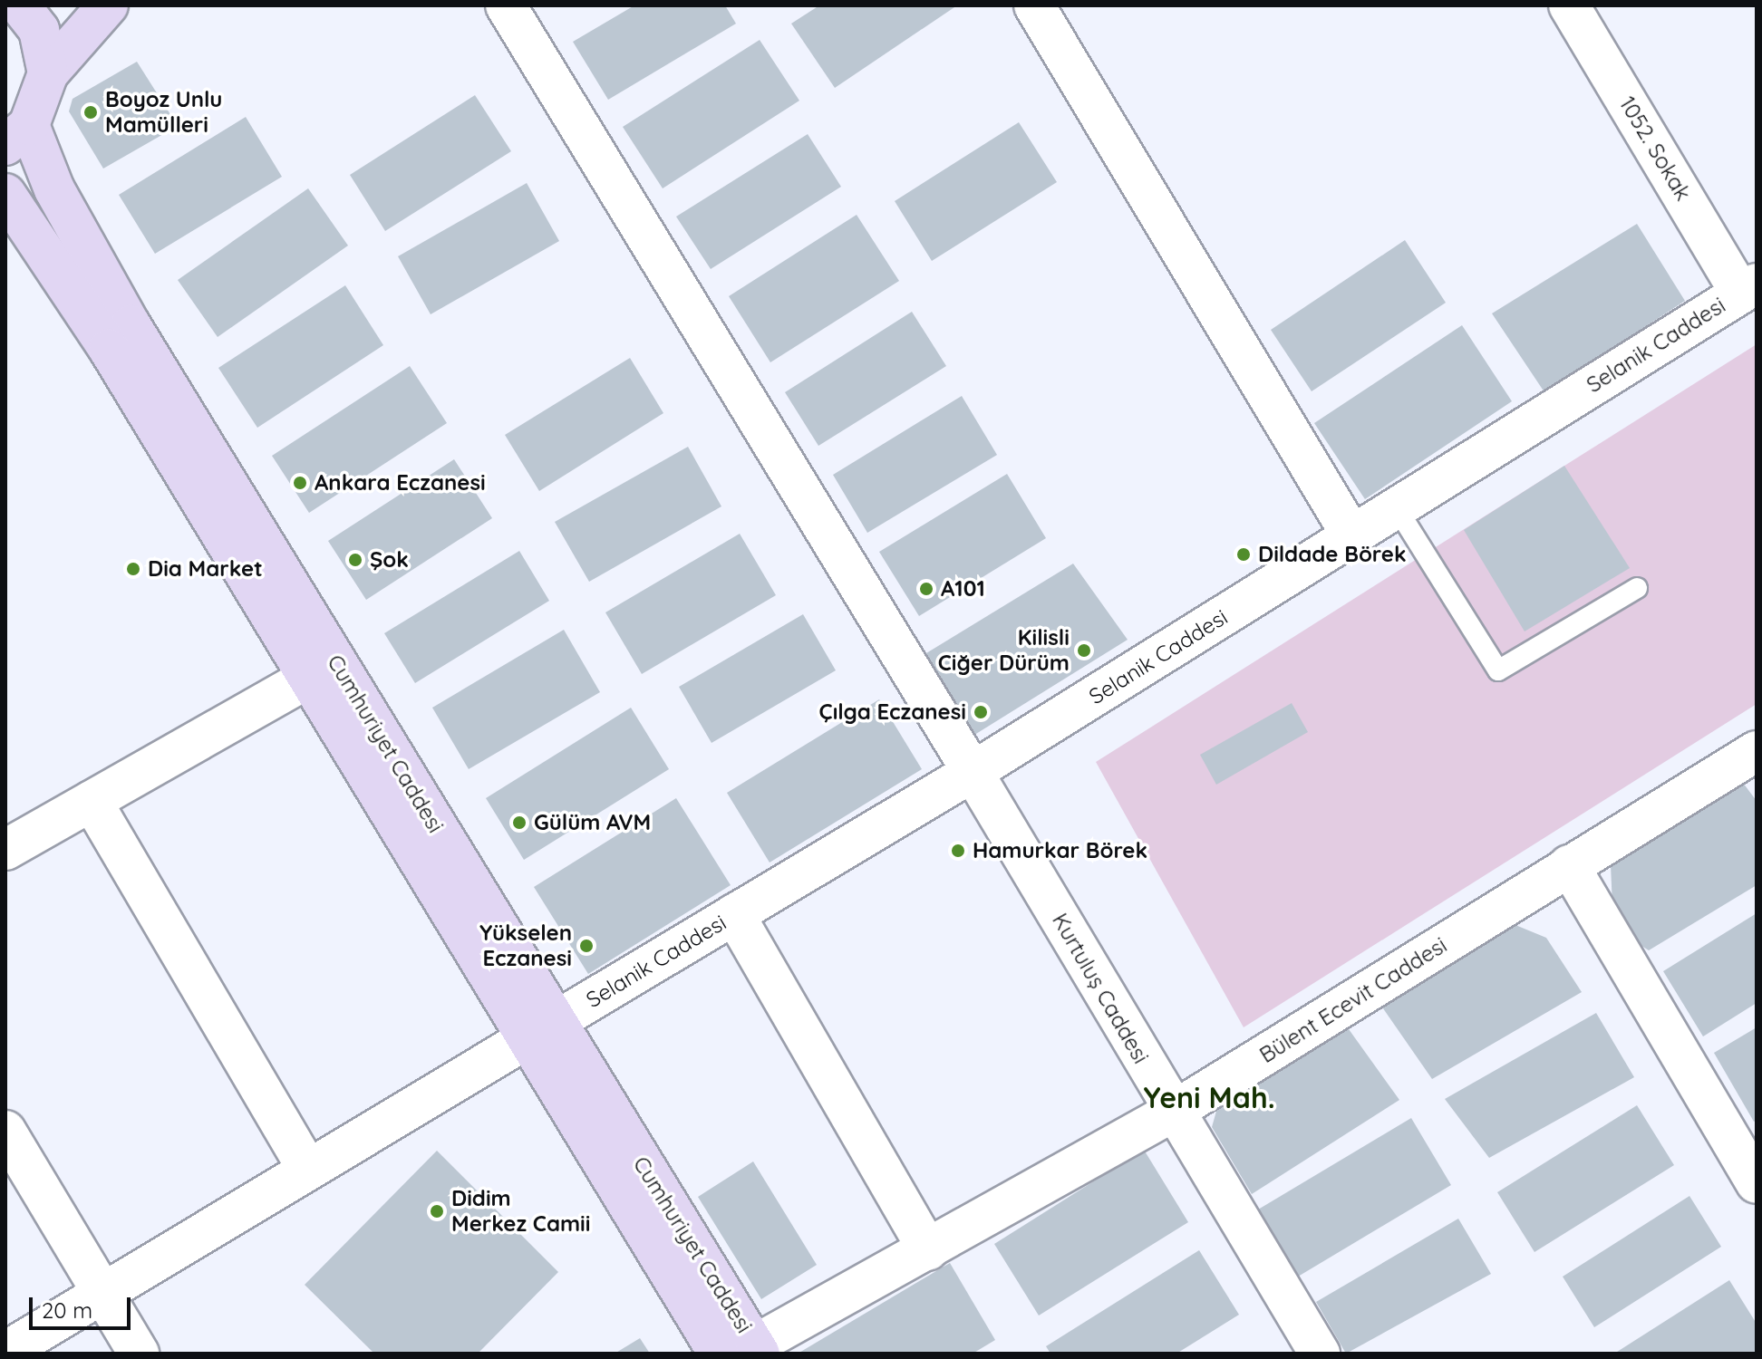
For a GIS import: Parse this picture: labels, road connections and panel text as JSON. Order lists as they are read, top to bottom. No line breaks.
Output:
{"streets":{"main road":["Cumhuriyet Caddesi"],"street":["1052. Sokak","Selanik Caddesi","Kurtuluş Caddesi","Bülent Ecevit Caddesi"]},"crossings":[["1052. Sokak","Selanik Caddesi"],["Selanik Caddesi","Cumhuriyet Caddesi"],["Selanik Caddesi","Kurtuluş Caddesi"],["Cumhuriyet Caddesi","Bülent Ecevit Caddesi"],["Kurtuluş Caddesi","Bülent Ecevit Caddesi"]],"districts":["Yeni Mah."],"places":["Boyoz Unlu Mamülleri","Ankara Eczanesi","Dildade Börek","Şok","Dia Market","A101","Kilisli Ciğer Dürüm","Çılga Eczanesi","Gülüm AVM","Hamurkar Börek","Yükselen Eczanesi","Didim Merkez Camii"],"scale_bar":"20 m"}
